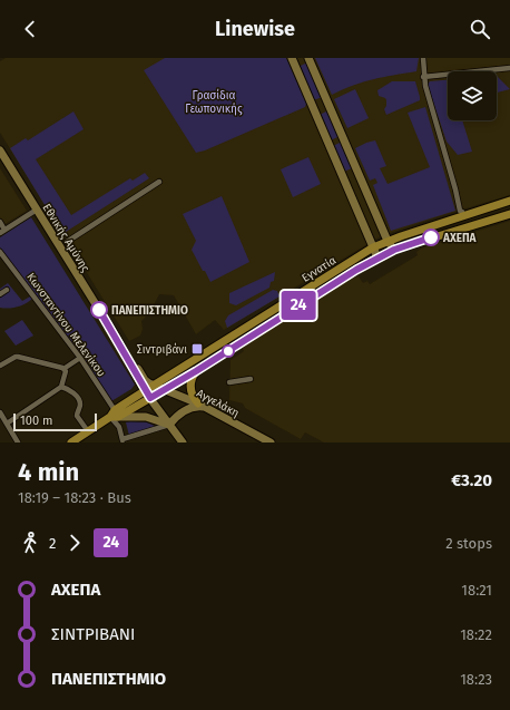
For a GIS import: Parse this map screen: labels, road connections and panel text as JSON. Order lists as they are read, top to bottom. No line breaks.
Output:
{"streets":{"main road":["Εθνικής Αμύνης","Εγνατία","Αγγελάκη"],"street":["Κωνσταντίνου Μελενίκου"]},"crossings":[["Εθνικής Αμύνης","Εγνατία"],["Εθνικής Αμύνης","Αγγελάκη"],["Εγνατία","Κωνσταντίνου Μελενίκου"],["Εγνατία","Αγγελάκη"]],"parks":["Γρασίδια Γεωπονικής"],"places":{"other":["ΑΧΕΠΑ","ΠΑΝΕΠΙΣΤΗΜΙΟ"],"transit":["Σιντριβάνι"]},"lines":["bus line 24"],"scale_bar":"100 m","page":{"header":"Linewise","on_map":"24","scale":"100 m","heading":["4 min","18:19 – 18:23 · Bus","€3.20"],"legs":["2","24","2 stops"],"list":[{"name":"ΑΧΕΠΑ","value":"18:21"},{"name":"ΣΙΝΤΡΙΒΑΝΙ","value":"18:22"},{"name":"ΠΑΝΕΠΙΣΤΗΜΙΟ","value":"18:23"}]}}
